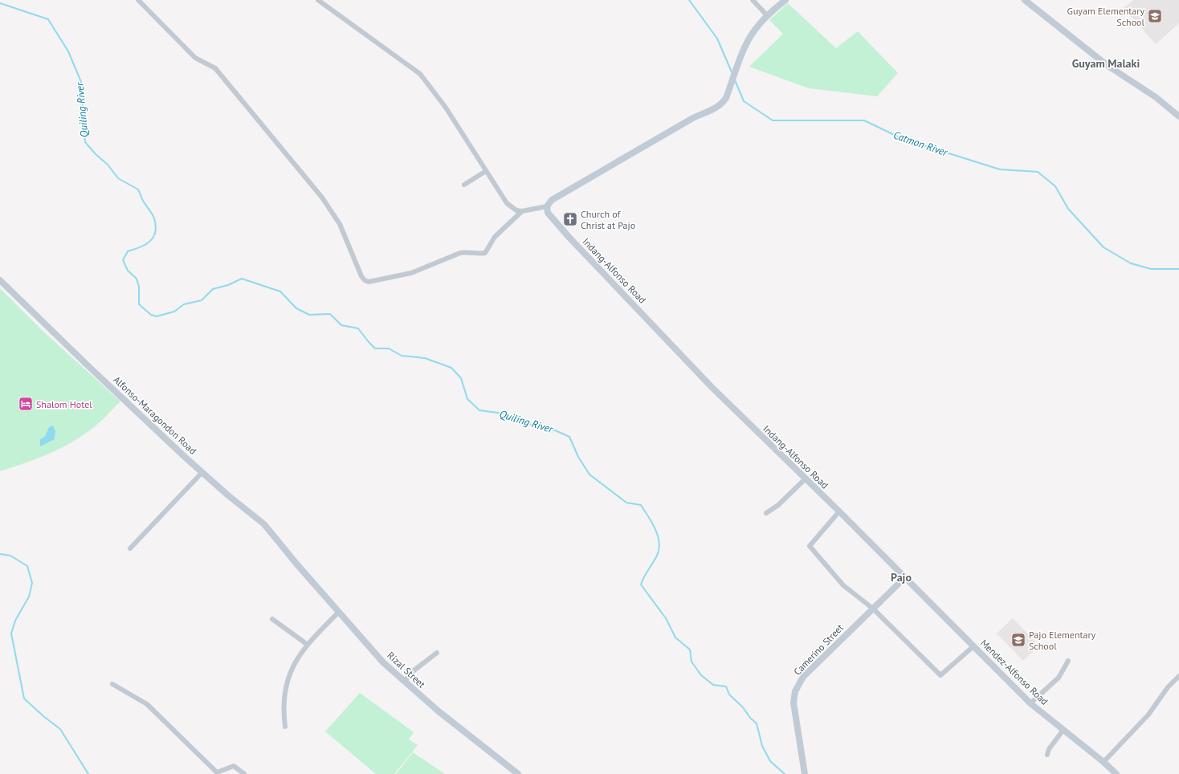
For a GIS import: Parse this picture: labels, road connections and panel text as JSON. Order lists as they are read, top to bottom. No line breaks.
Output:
{"streets":{"main road":["Indang-Alfonso Road","Alfonso-Maragondon Road","Camerino Street","Rizal Street","Mendez-Alfonso Road"]},"crossings":[["Indang-Alfonso Road","Camerino Street"],["Indang-Alfonso Road","Mendez-Alfonso Road"],["Alfonso-Maragondon Road","Rizal Street"],["Camerino Street","Mendez-Alfonso Road"]],"districts":["Guyam Malaki","Pajo"],"water":["Quiling River","Catmon River"],"places":{"school or university":["Guyam Elementary School","Pajo Elementary School"],"church":["Church of Christ at Pajo"],"hotel":["Shalom Hotel"]}}
